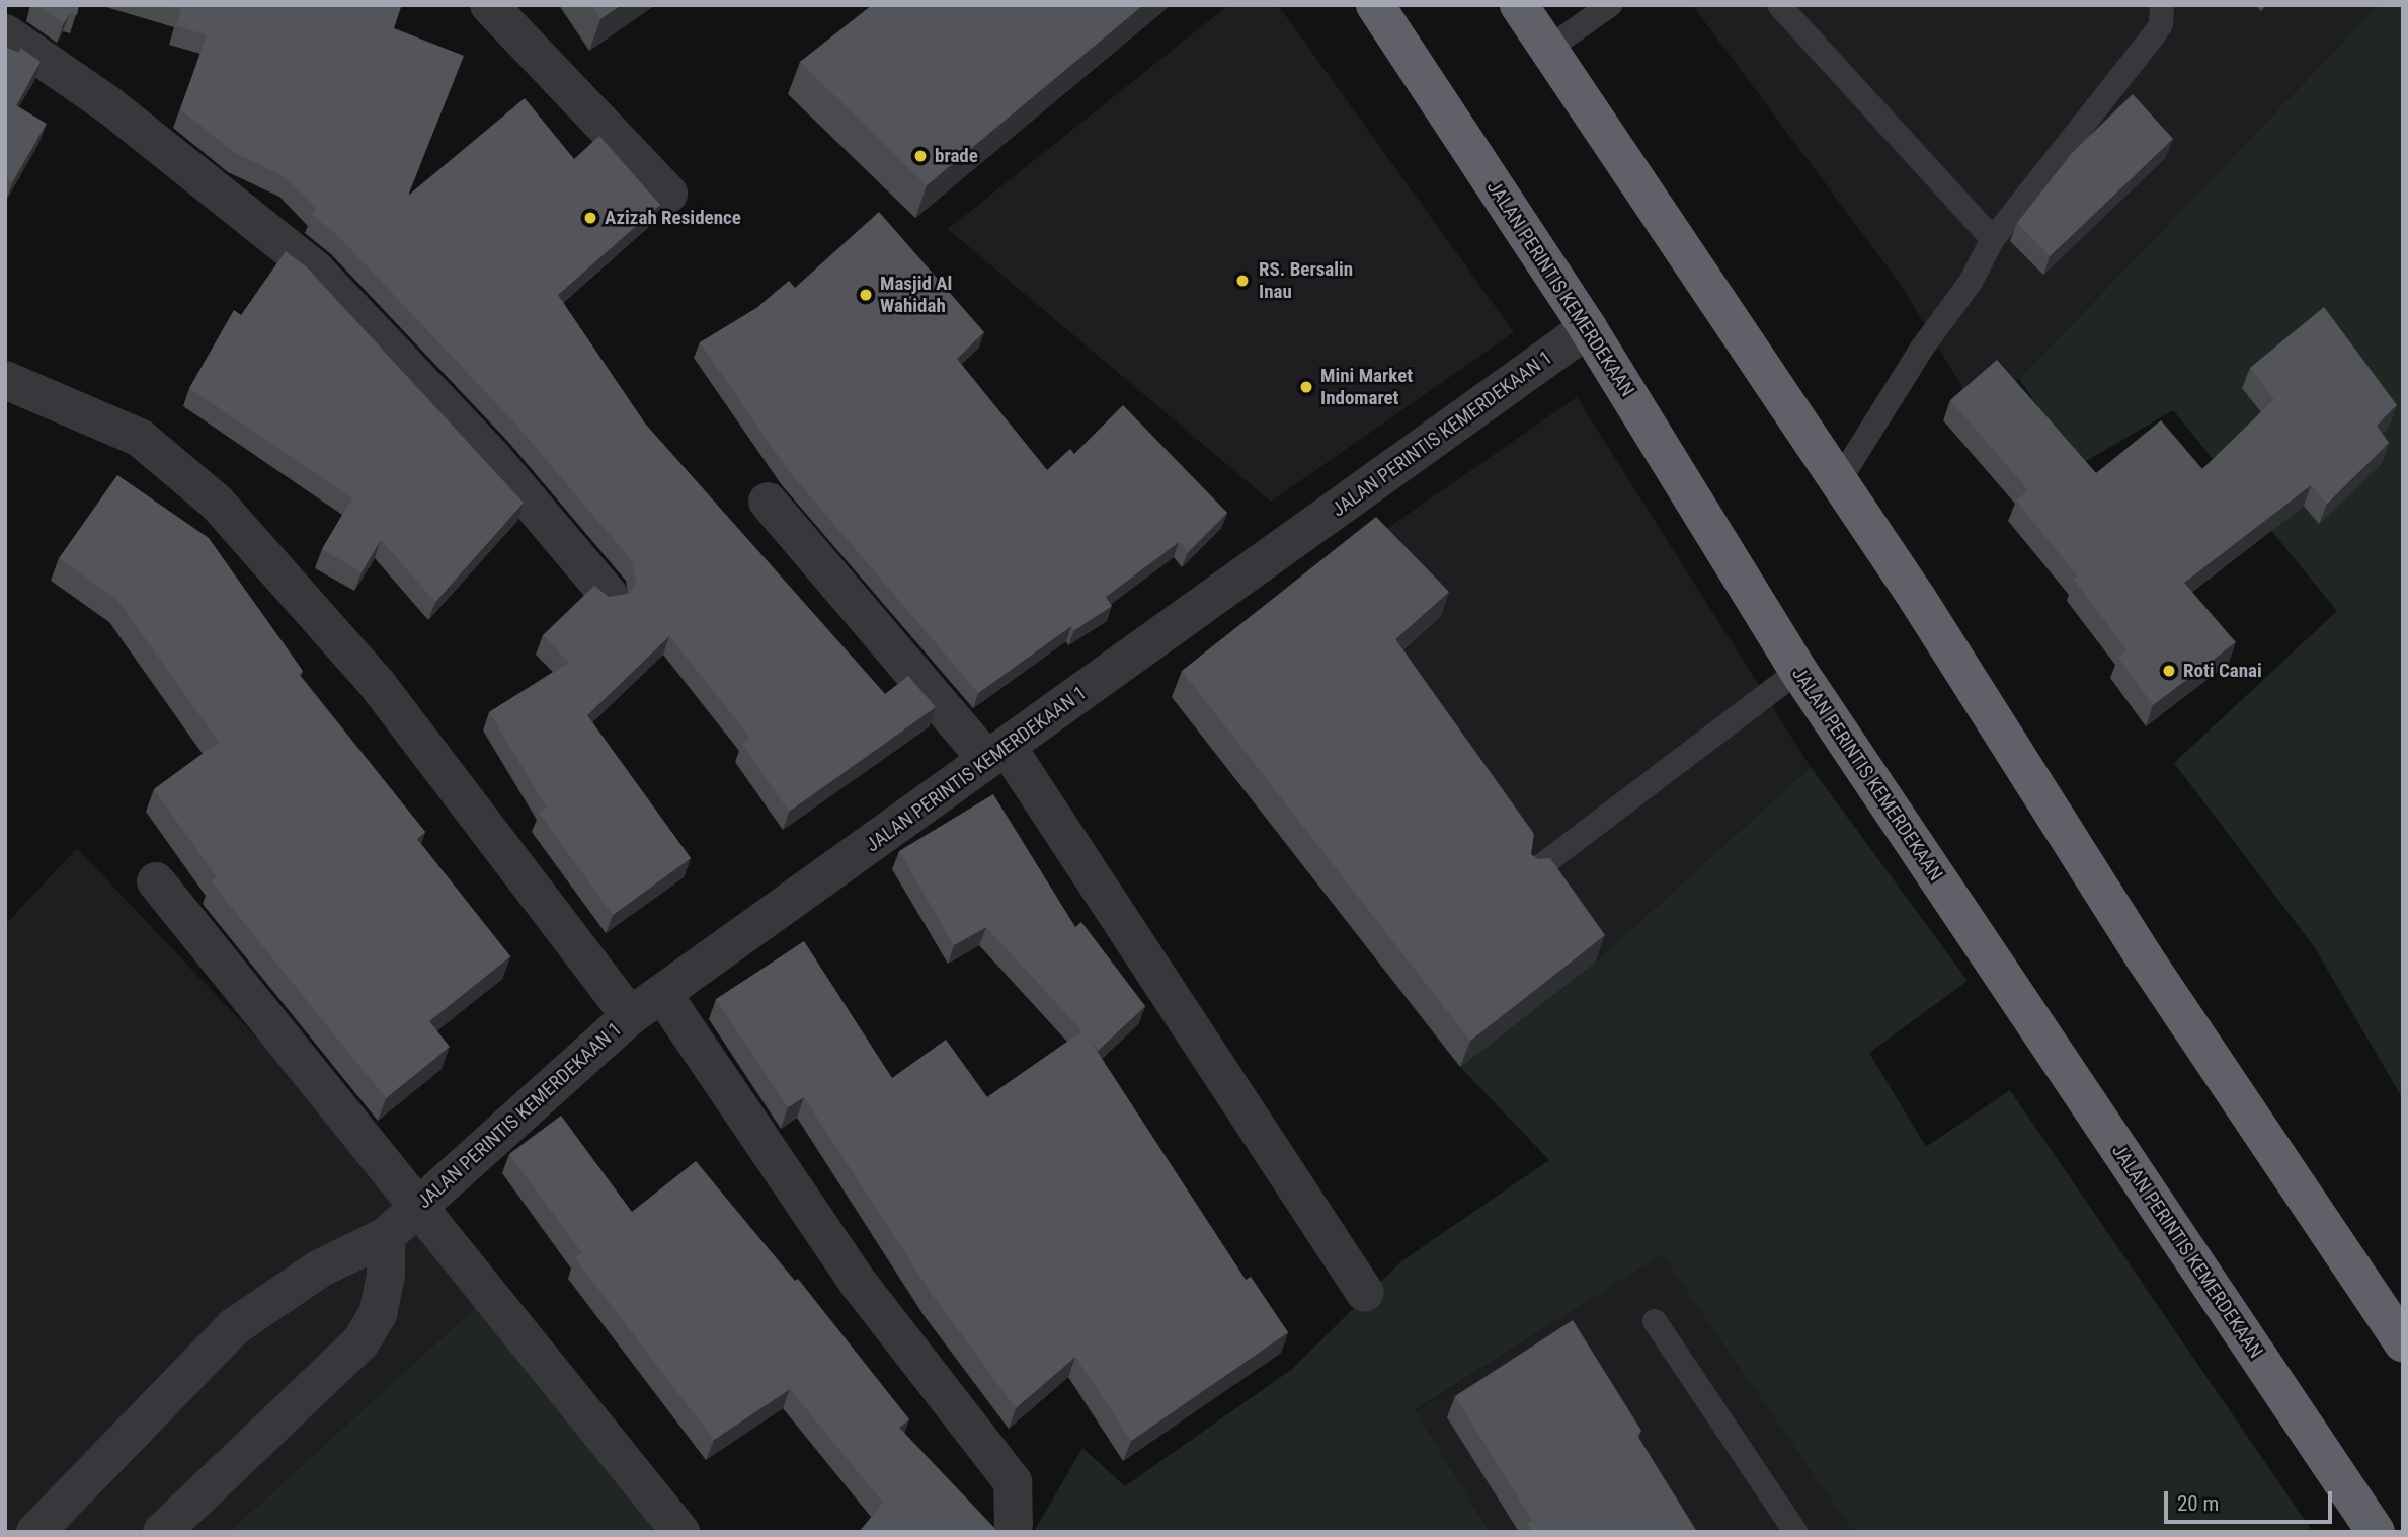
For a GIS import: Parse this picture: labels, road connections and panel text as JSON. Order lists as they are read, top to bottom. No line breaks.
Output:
{"streets":{"highway":["JALAN PERINTIS KEMERDEKAAN"],"street":["JALAN PERINTIS KEMERDEKAAN 1"]},"crossings":[["JALAN PERINTIS KEMERDEKAAN","JALAN PERINTIS KEMERDEKAAN 1"]],"places":["brade","Azizah Residence","RS. Bersalin Inau","Masjid Al Wahidah","Mini Market Indomaret","Roti Canai"],"scale_bar":"20 m"}
